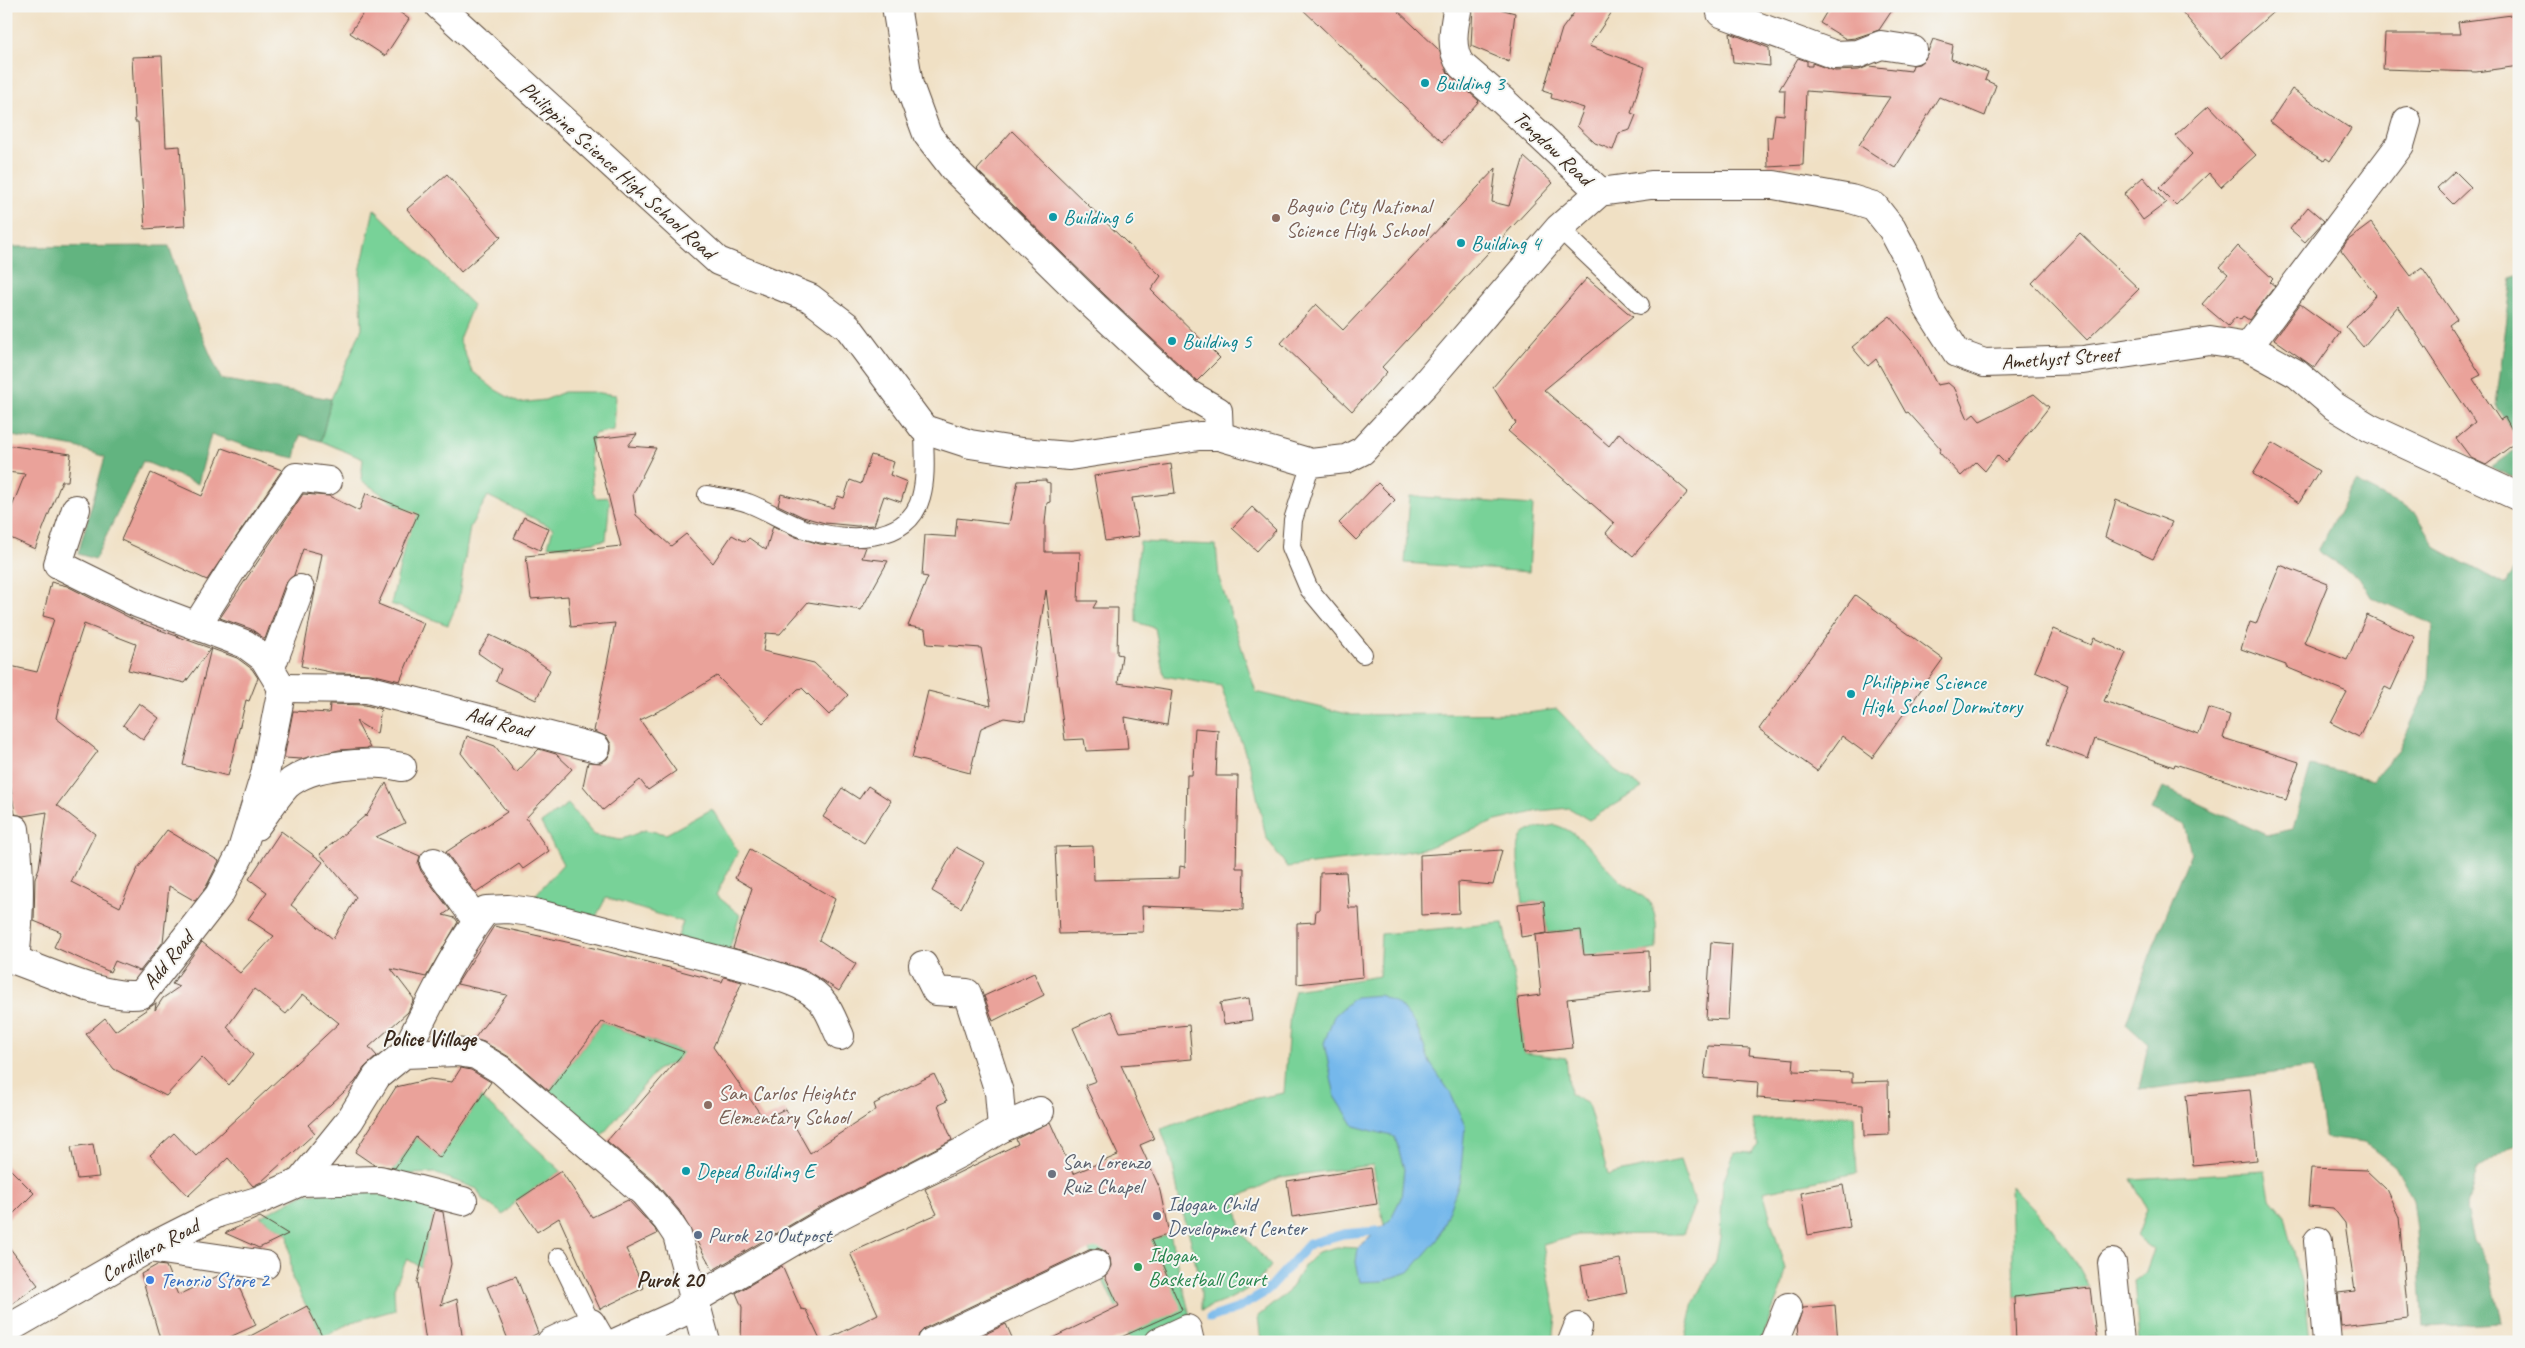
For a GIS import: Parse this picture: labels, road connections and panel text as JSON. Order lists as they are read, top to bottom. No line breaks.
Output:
{"streets":{"street":["Tengdow Road","Philippine Science High School Road","Amethyst Street","Add Road","Cordillera Road"]},"crossings":[["Tengdow Road","Amethyst Street"]],"districts":["Police Village","Purok 20"],"places":["Building 3","Building 6","Baguio City National Science High School","Building 4","Building 5","Philippine Science High School Dormitory","San Carlos Heights Elementary School","Deped Building E","San Lorenzo Ruiz Chapel","Idogan Child Development Center","Purok 20 Outpost","Idogan Basketball Court","Tenorio Store 2"]}
